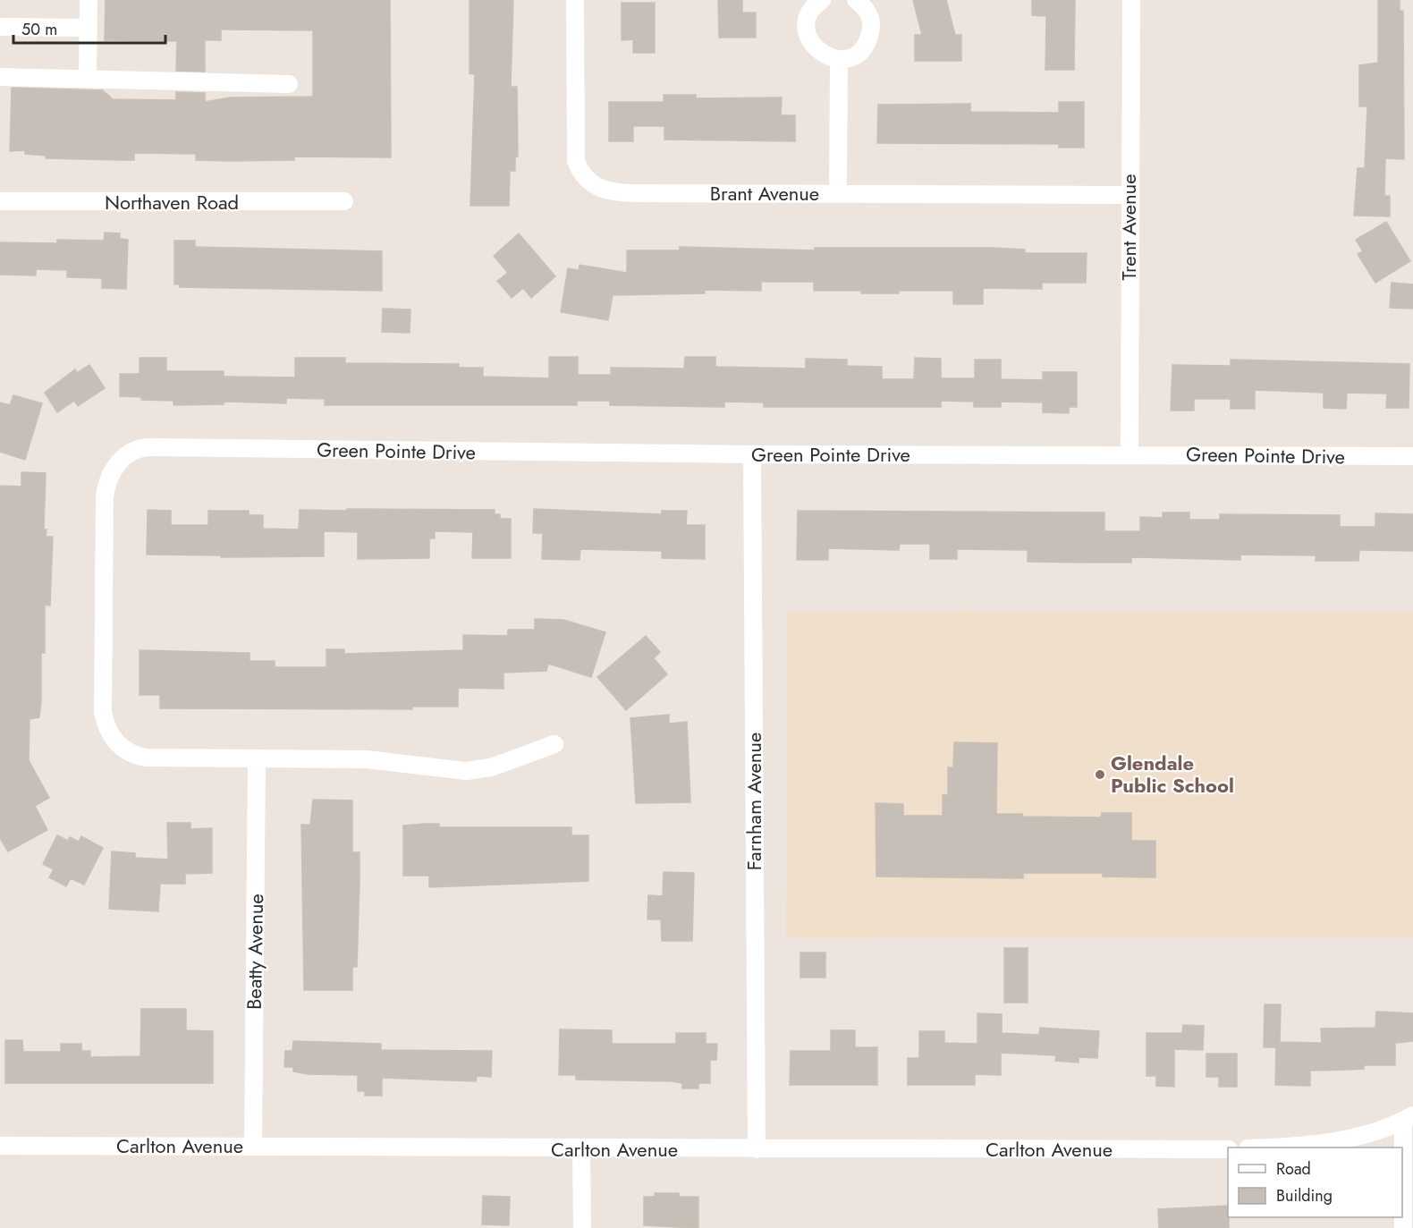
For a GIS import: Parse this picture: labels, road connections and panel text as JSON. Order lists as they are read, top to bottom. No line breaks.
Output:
{"streets":{"street":["Brant Avenue","Northaven Road","Trent Avenue","Green Pointe Drive","Farnham Avenue","Beatty Avenue","Carlton Avenue"]},"crossings":[["Brant Avenue","Trent Avenue"],["Trent Avenue","Green Pointe Drive"],["Green Pointe Drive","Farnham Avenue"],["Green Pointe Drive","Beatty Avenue"],["Farnham Avenue","Carlton Avenue"],["Beatty Avenue","Carlton Avenue"]],"places":["Glendale Public School"],"legend":["Road","Building"],"scale_bar":"50 m"}
